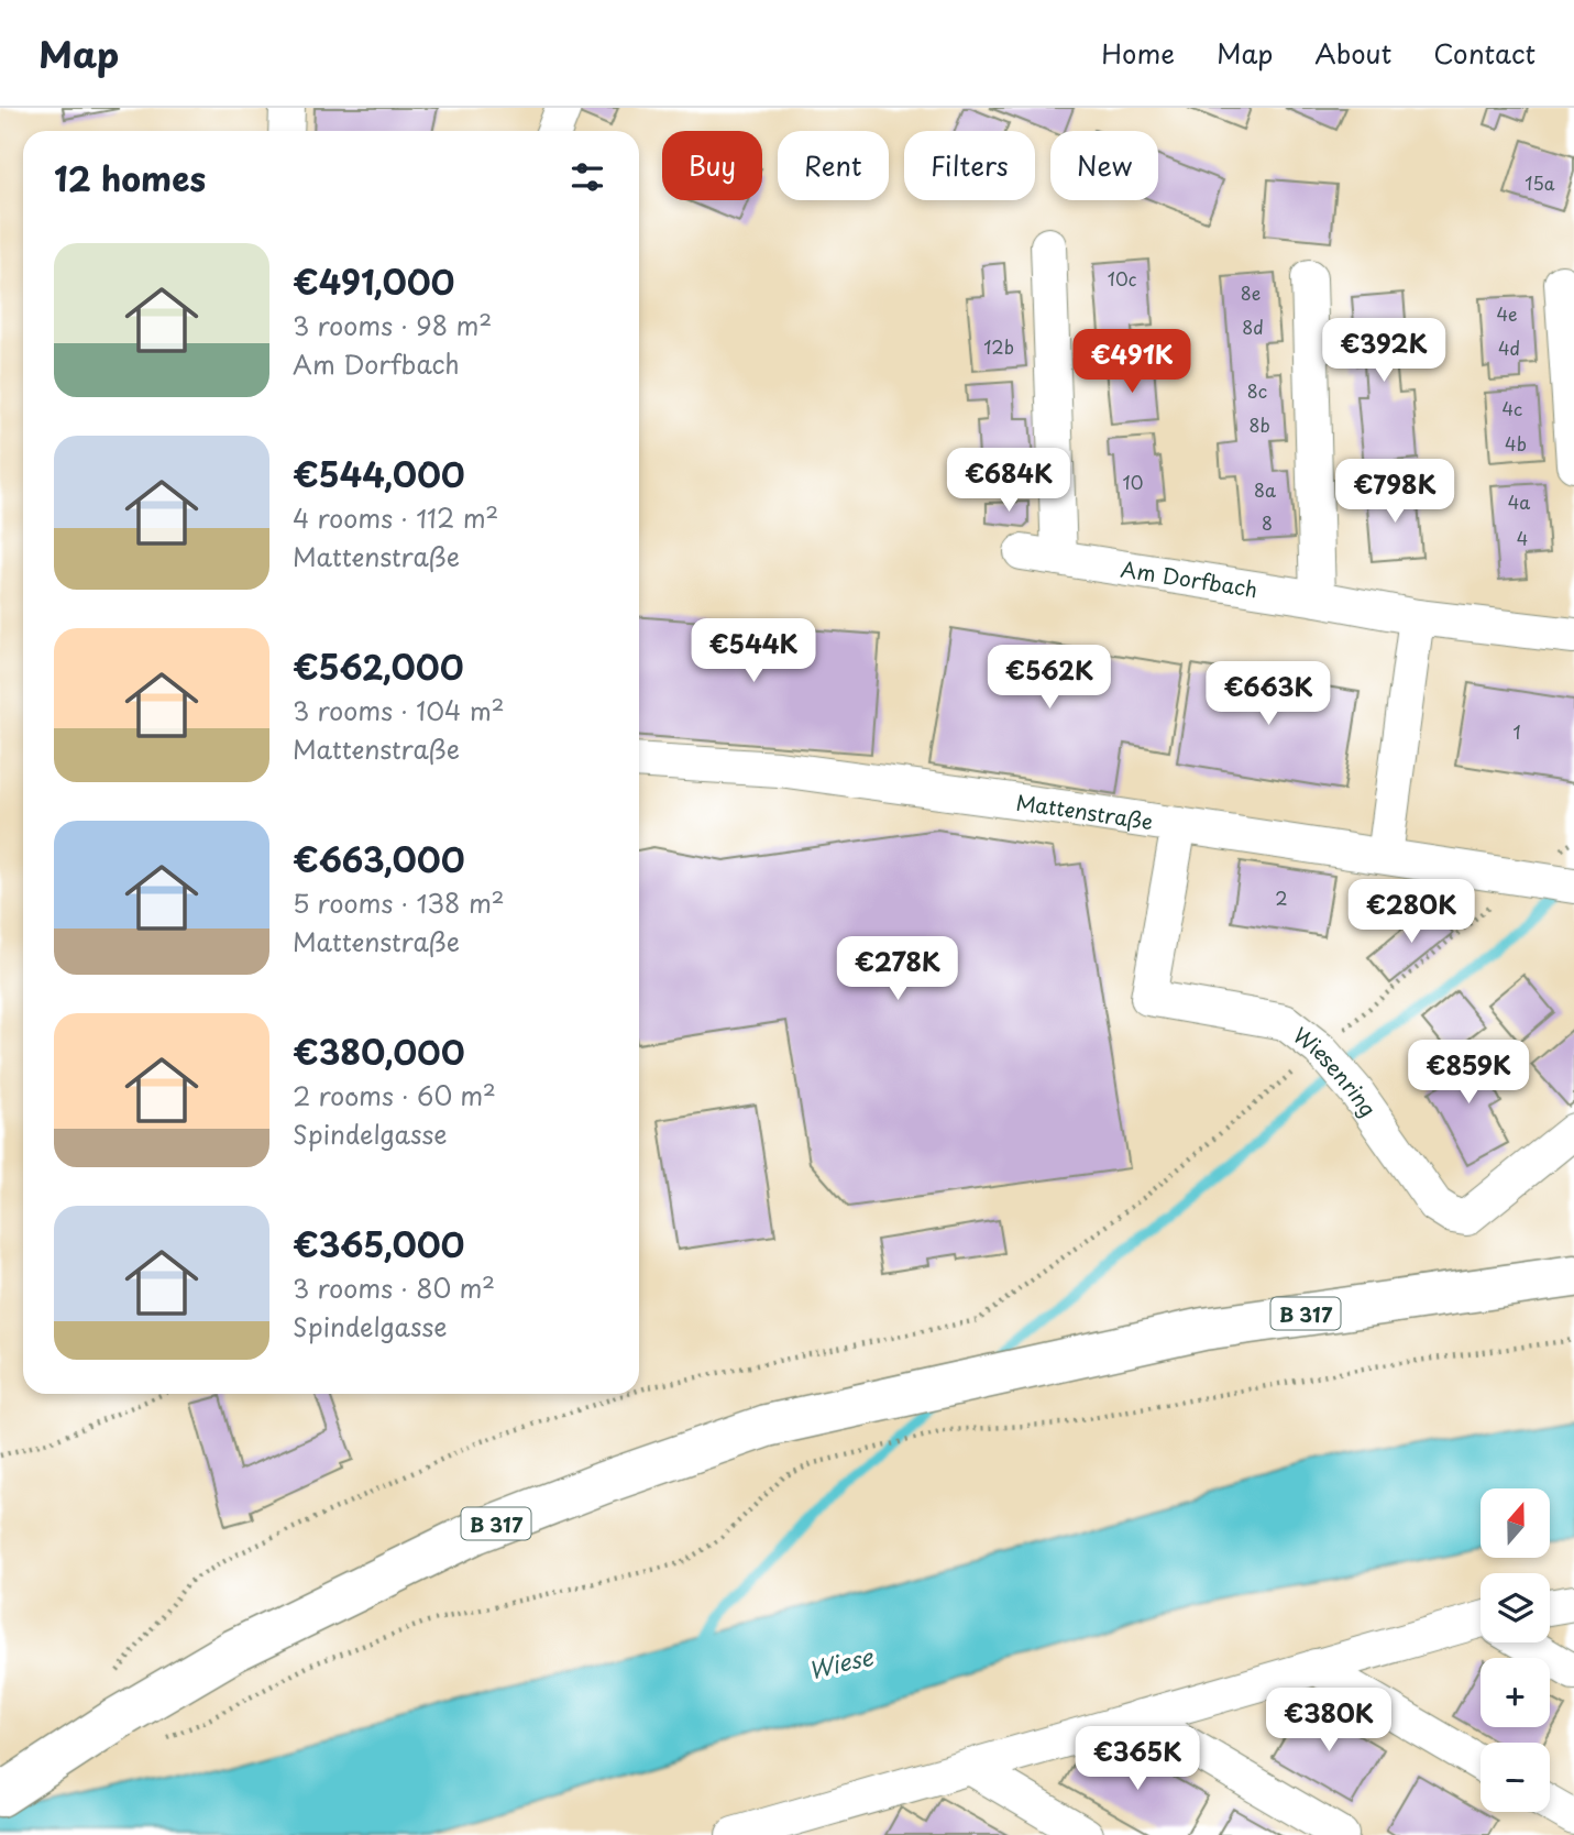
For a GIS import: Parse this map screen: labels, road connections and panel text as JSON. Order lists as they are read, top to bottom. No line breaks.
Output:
{"streets":{"main road":["B 317"],"street":["Am Dorfbach","Mattenstraße","Wiesenring"]},"crossings":[["Mattenstraße","Wiesenring"]],"water":["Wiese"],"house_numbers":["15a","10c","8e","4e","8d","12b","4d","8c","4c","8b","4b","10","8a","4a","8","4","1","2"],"north":"top","page":{"header":"Map","nav":["Home","Map","About","Contact"],"chip":["Buy","Rent","Filters","New"],"heading":"12 homes","list":[{"name":"€491,000","note":"3 rooms · 98 m² · Am Dorfbach"},{"name":"€544,000","note":"4 rooms · 112 m² · Mattenstraße"},{"name":"€562,000","note":"3 rooms · 104 m² · Mattenstraße"},{"name":"€663,000","note":"5 rooms · 138 m² · Mattenstraße"},{"name":"€380,000","note":"2 rooms · 60 m² · Spindelgasse"},{"name":"€365,000","note":"3 rooms · 80 m² · Spindelgasse"}],"price":["€392K","€491K","€684K","€798K","€544K","€562K","€663K","€280K","€278K","€859K","€380K","€365K"],"map_buttons":["+","−"]}}
